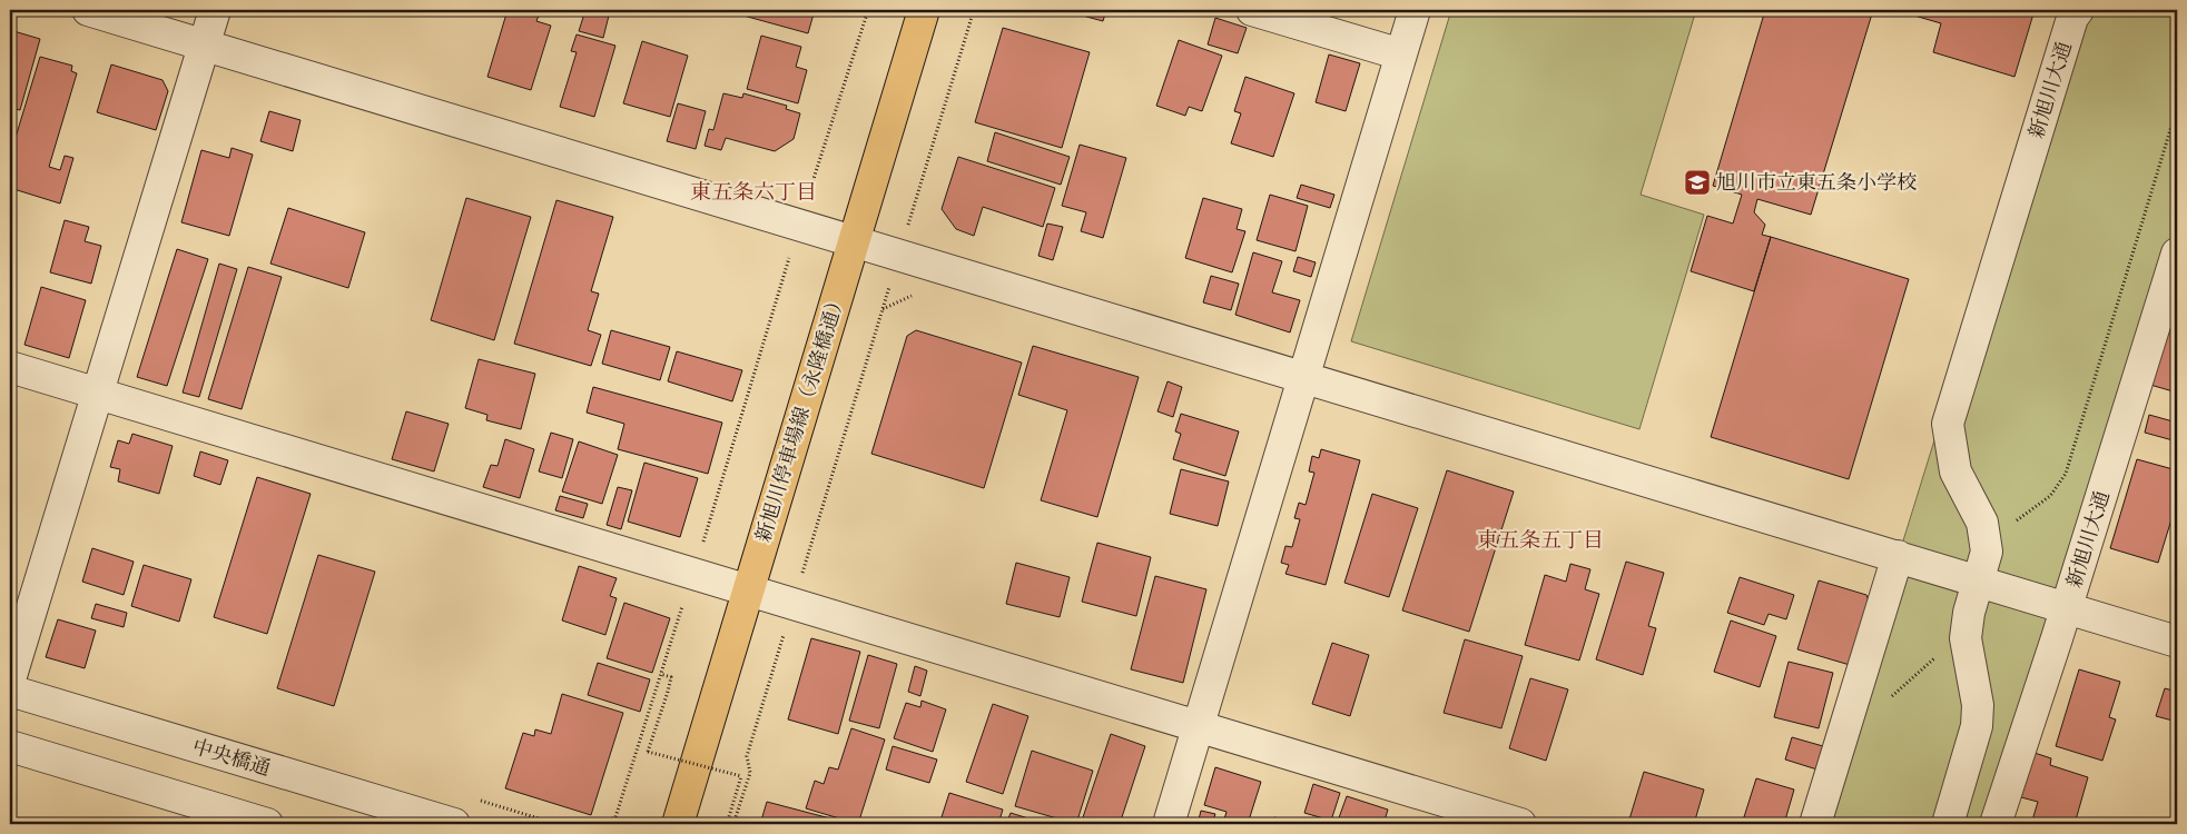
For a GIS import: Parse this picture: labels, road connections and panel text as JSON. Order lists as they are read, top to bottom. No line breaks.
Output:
{"streets":{"main road":["新旭川停車場線（永隆橋通）"],"street":["新旭川大通","中央橋通"]},"districts":["東五条六丁目","東五条五丁目"],"places":{"school or university":["旭川市立東五条小学校"]}}
